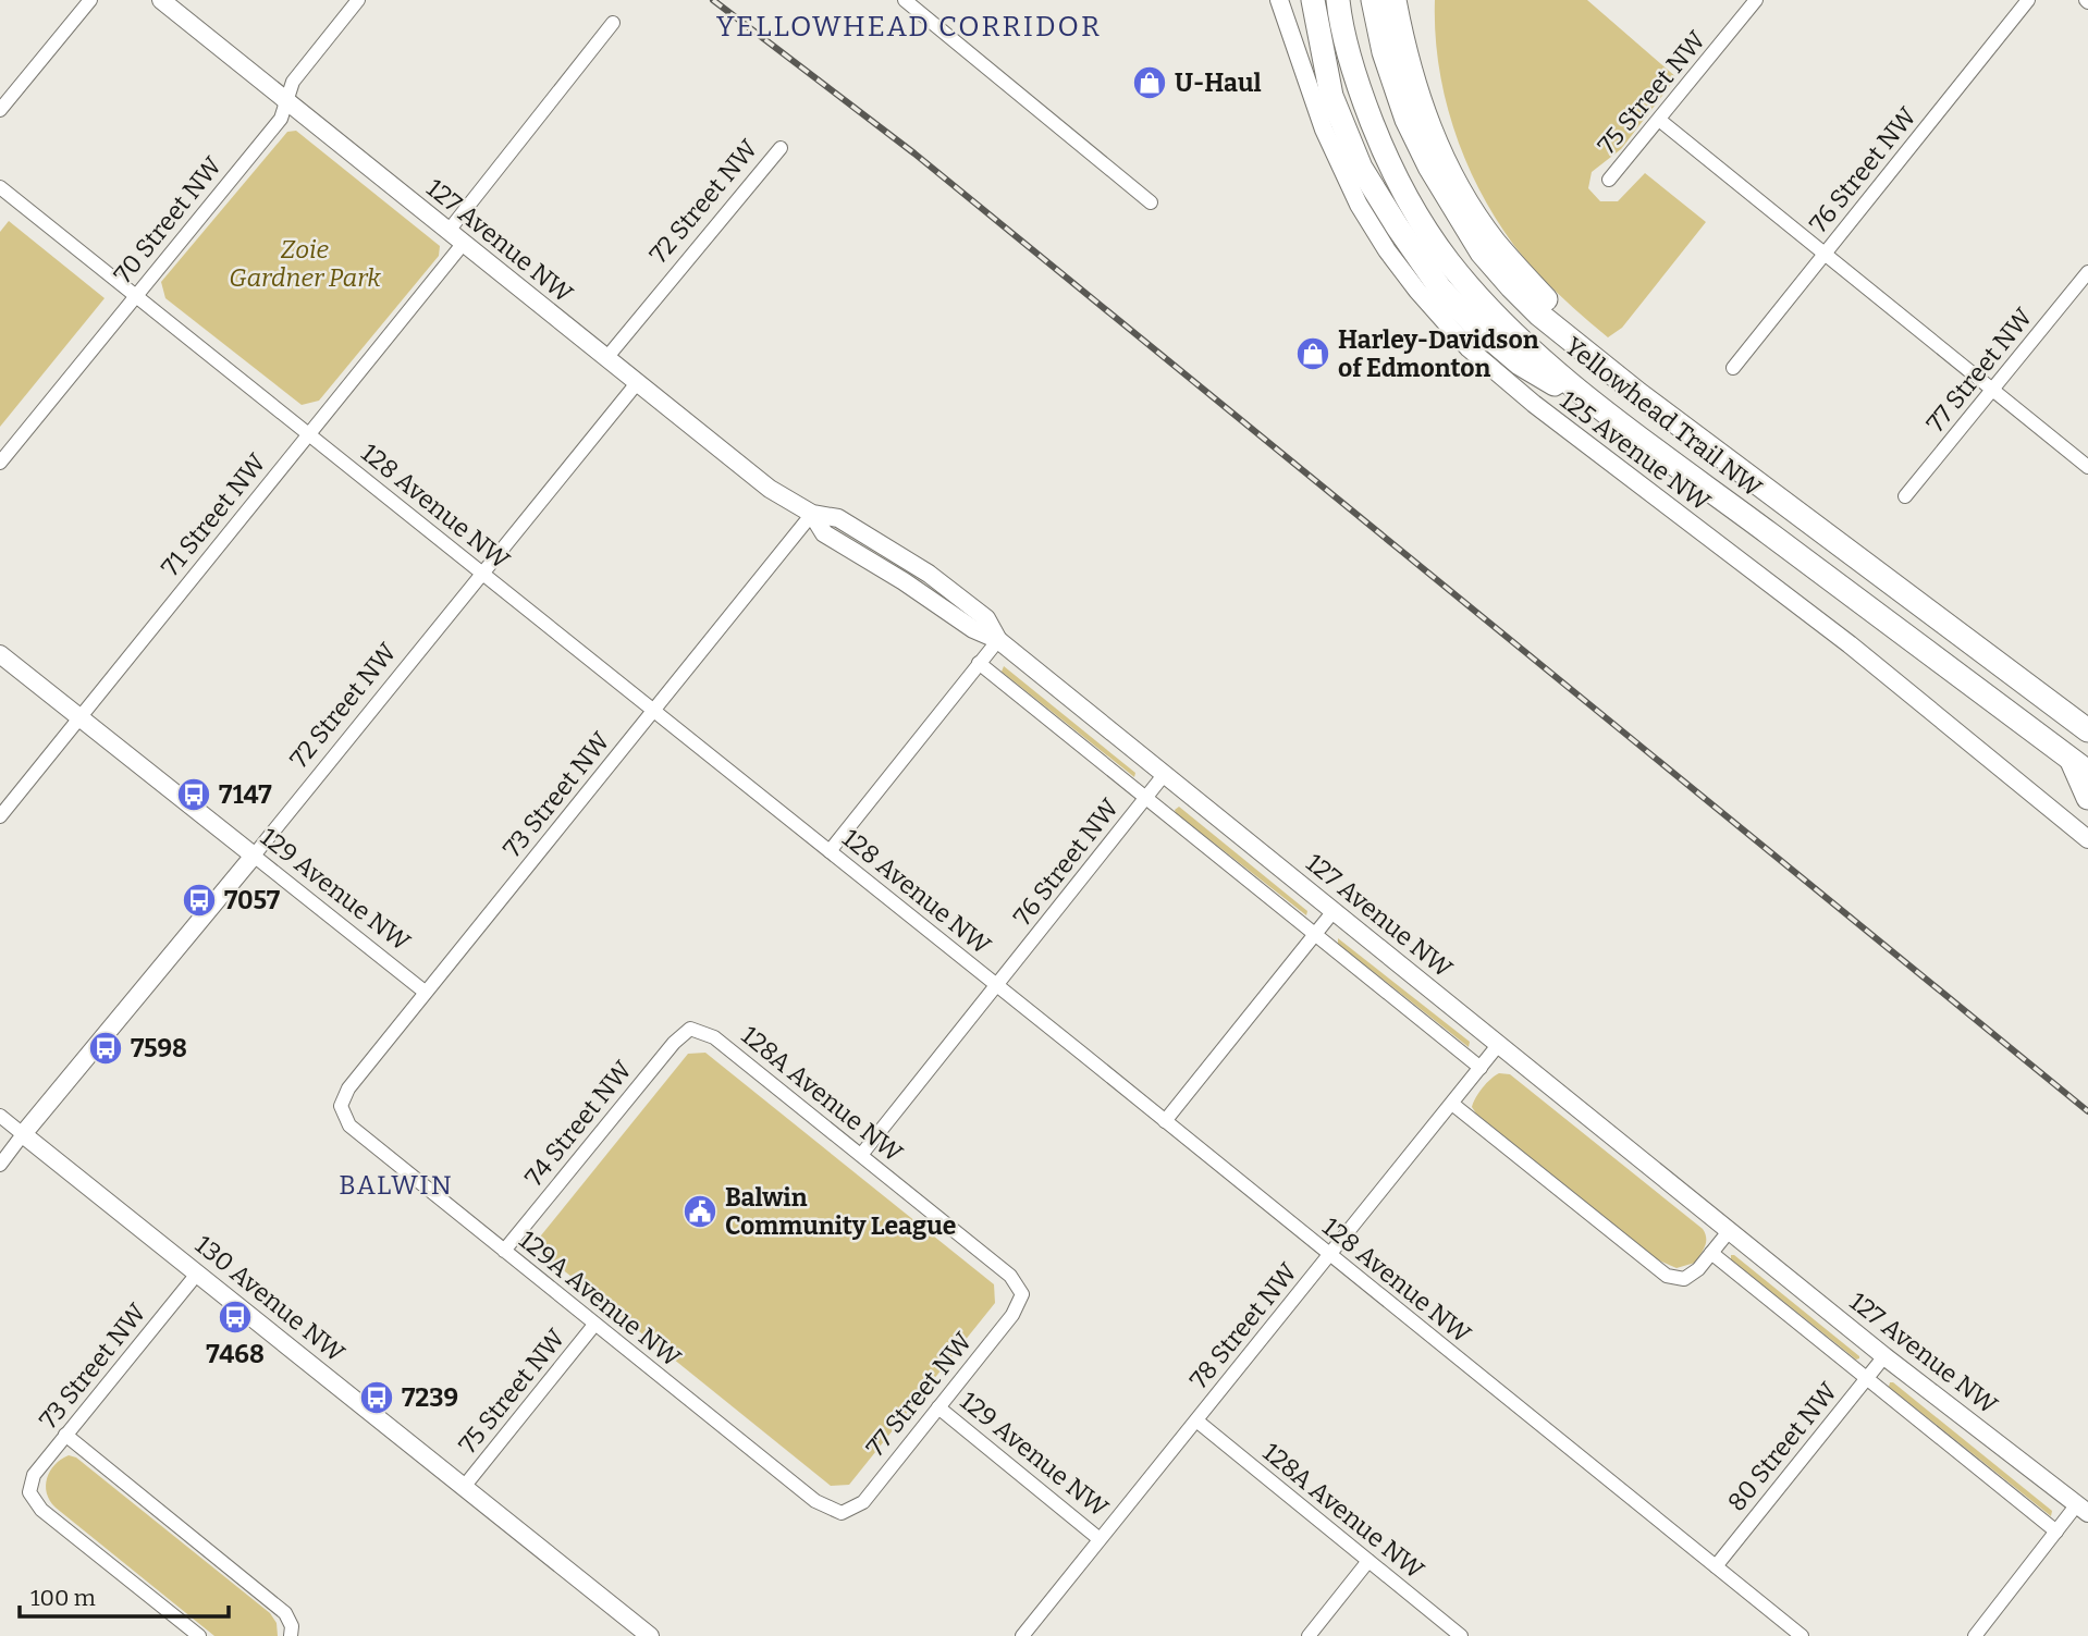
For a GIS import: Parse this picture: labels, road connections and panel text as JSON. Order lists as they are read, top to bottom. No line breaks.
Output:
{"streets":{"highway":["Yellowhead Trail NW"],"street":["75 Street NW","76 Street NW","72 Street NW","70 Street NW","127 Avenue NW","77 Street NW","125 Avenue NW","128 Avenue NW","71 Street NW","73 Street NW","129 Avenue NW","128A Avenue NW","74 Street NW","130 Avenue NW","129A Avenue NW","78 Street NW","80 Street NW"]},"crossings":[["75 Street NW","130 Avenue NW"],["75 Street NW","129A Avenue NW"],["76 Street NW","127 Avenue NW"],["76 Street NW","128 Avenue NW"],["76 Street NW","128A Avenue NW"],["72 Street NW","127 Avenue NW"],["72 Street NW","128 Avenue NW"],["72 Street NW","129 Avenue NW"],["72 Street NW","130 Avenue NW"],["70 Street NW","127 Avenue NW"],["70 Street NW","128 Avenue NW"],["127 Avenue NW","71 Street NW"],["127 Avenue NW","73 Street NW"],["127 Avenue NW","78 Street NW"],["127 Avenue NW","80 Street NW"],["77 Street NW","129 Avenue NW"],["77 Street NW","128A Avenue NW"],["77 Street NW","129A Avenue NW"],["128 Avenue NW","71 Street NW"],["128 Avenue NW","73 Street NW"],["128 Avenue NW","78 Street NW"],["128 Avenue NW","80 Street NW"],["71 Street NW","129 Avenue NW"],["73 Street NW","129 Avenue NW"],["73 Street NW","130 Avenue NW"],["73 Street NW","129A Avenue NW"],["129 Avenue NW","78 Street NW"],["128A Avenue NW","74 Street NW"],["128A Avenue NW","78 Street NW"],["74 Street NW","129A Avenue NW"]],"districts":["YELLOWHEAD CORRIDOR","BALWIN"],"parks":["Zoie Gardner Park"],"places":{"shop":["U-Haul","Harley-Davidson of Edmonton"],"bus stop":["7147","7057","7598","7468","7239"],"public building":["Balwin Community League"]},"scale_bar":"100 m"}
